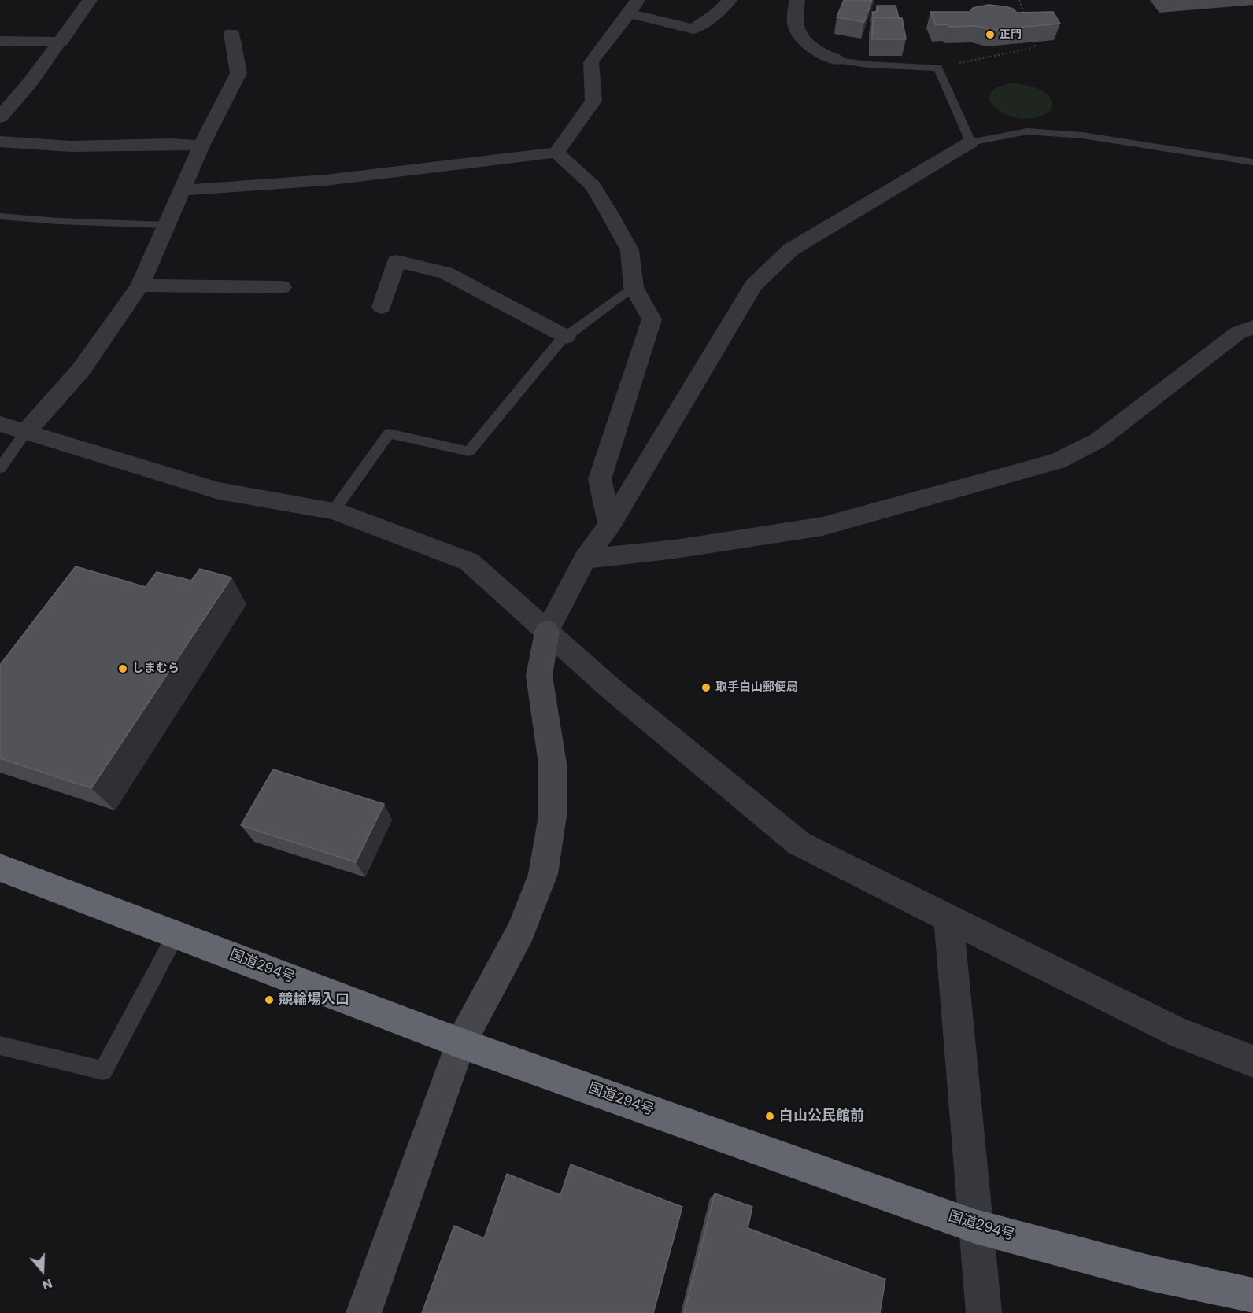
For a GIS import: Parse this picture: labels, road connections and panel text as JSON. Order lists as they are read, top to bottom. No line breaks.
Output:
{"streets":{"highway":["国道294号"]},"places":["正門","しまむら","取手白山郵便局","競輪場入口","白山公民館前"],"north":"bottom"}
